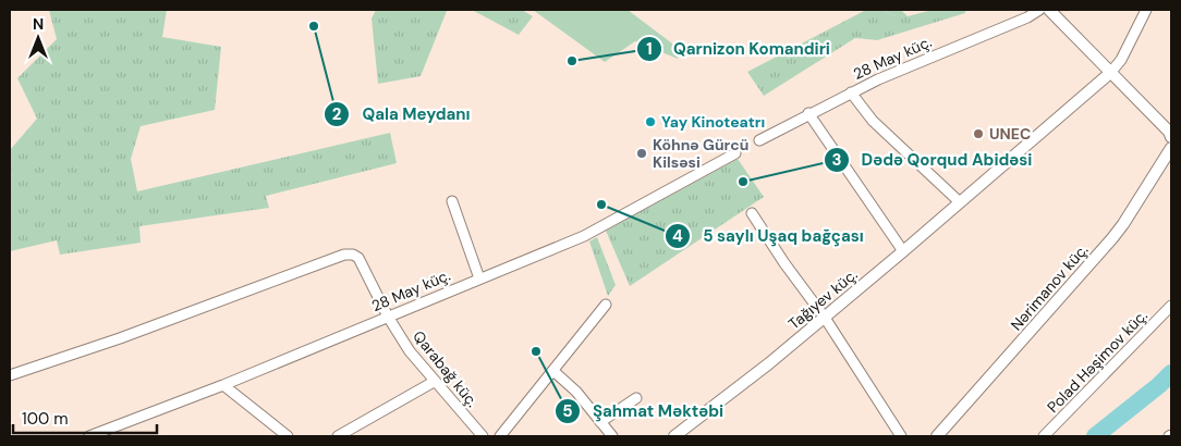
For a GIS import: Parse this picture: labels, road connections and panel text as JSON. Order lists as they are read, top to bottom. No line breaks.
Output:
{"streets":{"street":["28 May küç.","Nərimanov küç.","Tağıyev küç.","Polad Həşimov küç.","Qarabağ küç."]},"crossings":[["28 May küç.","Qarabağ küç."]],"places":["Qala Meydanı","Qarnizon Komandiri","Yay Kinoteatrı","UNEC","Köhnə Gürcü Kilsəsi","Dədə Qorqud Abidəsi","5 saylı Uşaq bağçası","Şahmat Məktəbi"],"scale_bar":"100 m","north":"top"}
